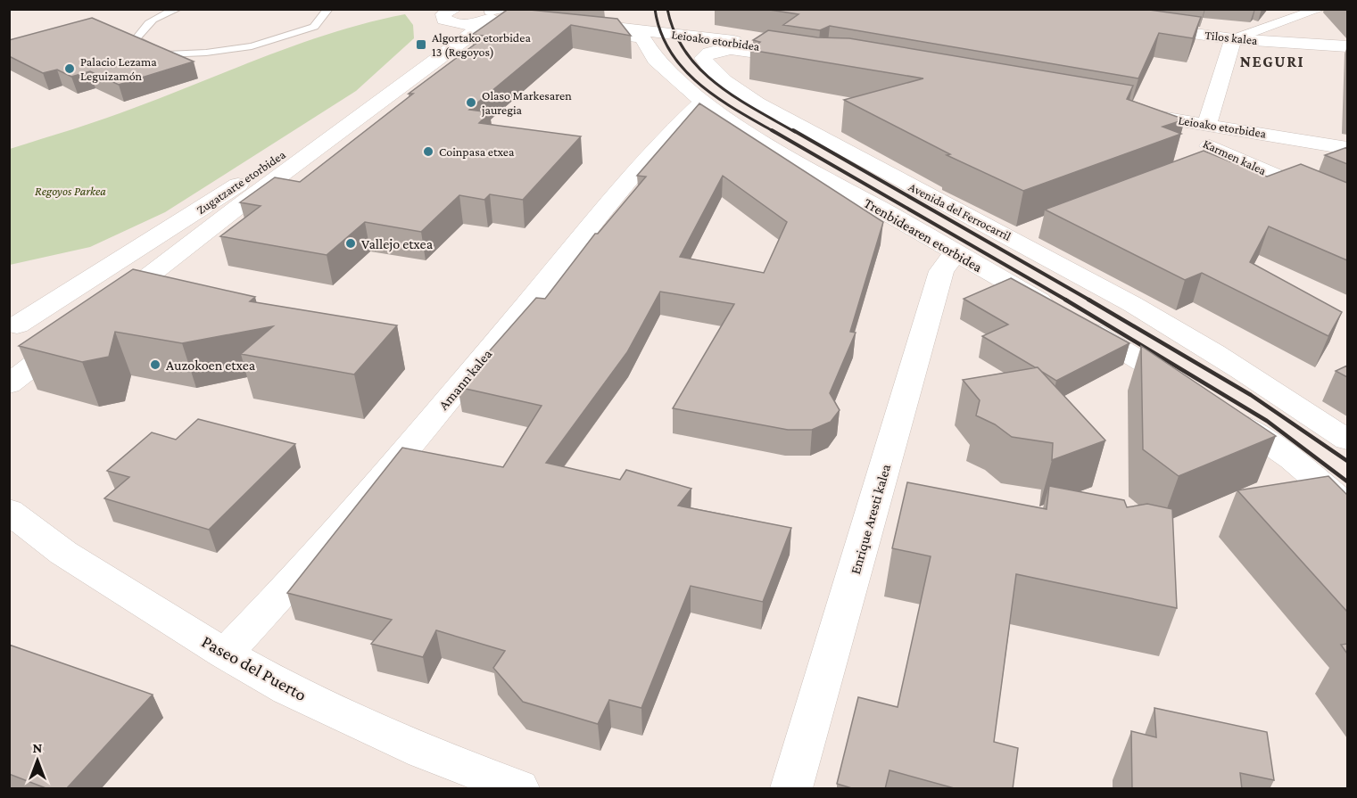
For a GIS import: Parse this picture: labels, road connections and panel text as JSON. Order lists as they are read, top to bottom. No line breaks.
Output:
{"streets":{"street":["Tilos kalea","Leioako etorbidea","Karmen kalea","Zugatzarte etorbidea","Avenida del Ferrocarril","Trenbidearen etorbidea","Amann kalea","Enrique Aresti kalea","Paseo del Puerto"]},"crossings":[["Leioako etorbidea","Karmen kalea"],["Leioako etorbidea","Avenida del Ferrocarril"],["Leioako etorbidea","Trenbidearen etorbidea"],["Trenbidearen etorbidea","Amann kalea"],["Trenbidearen etorbidea","Enrique Aresti kalea"],["Amann kalea","Paseo del Puerto"]],"districts":["NEGURI"],"parks":["Regoyos Parkea"],"places":{"transit":["Algortako etorbidea 13 (Regoyos)"],"other":["Palacio Lezama Leguizamón","Olaso Markesaren jauregia","Coinpasa etxea","Vallejo etxea","Auzokoen etxea"]},"north":"top"}
